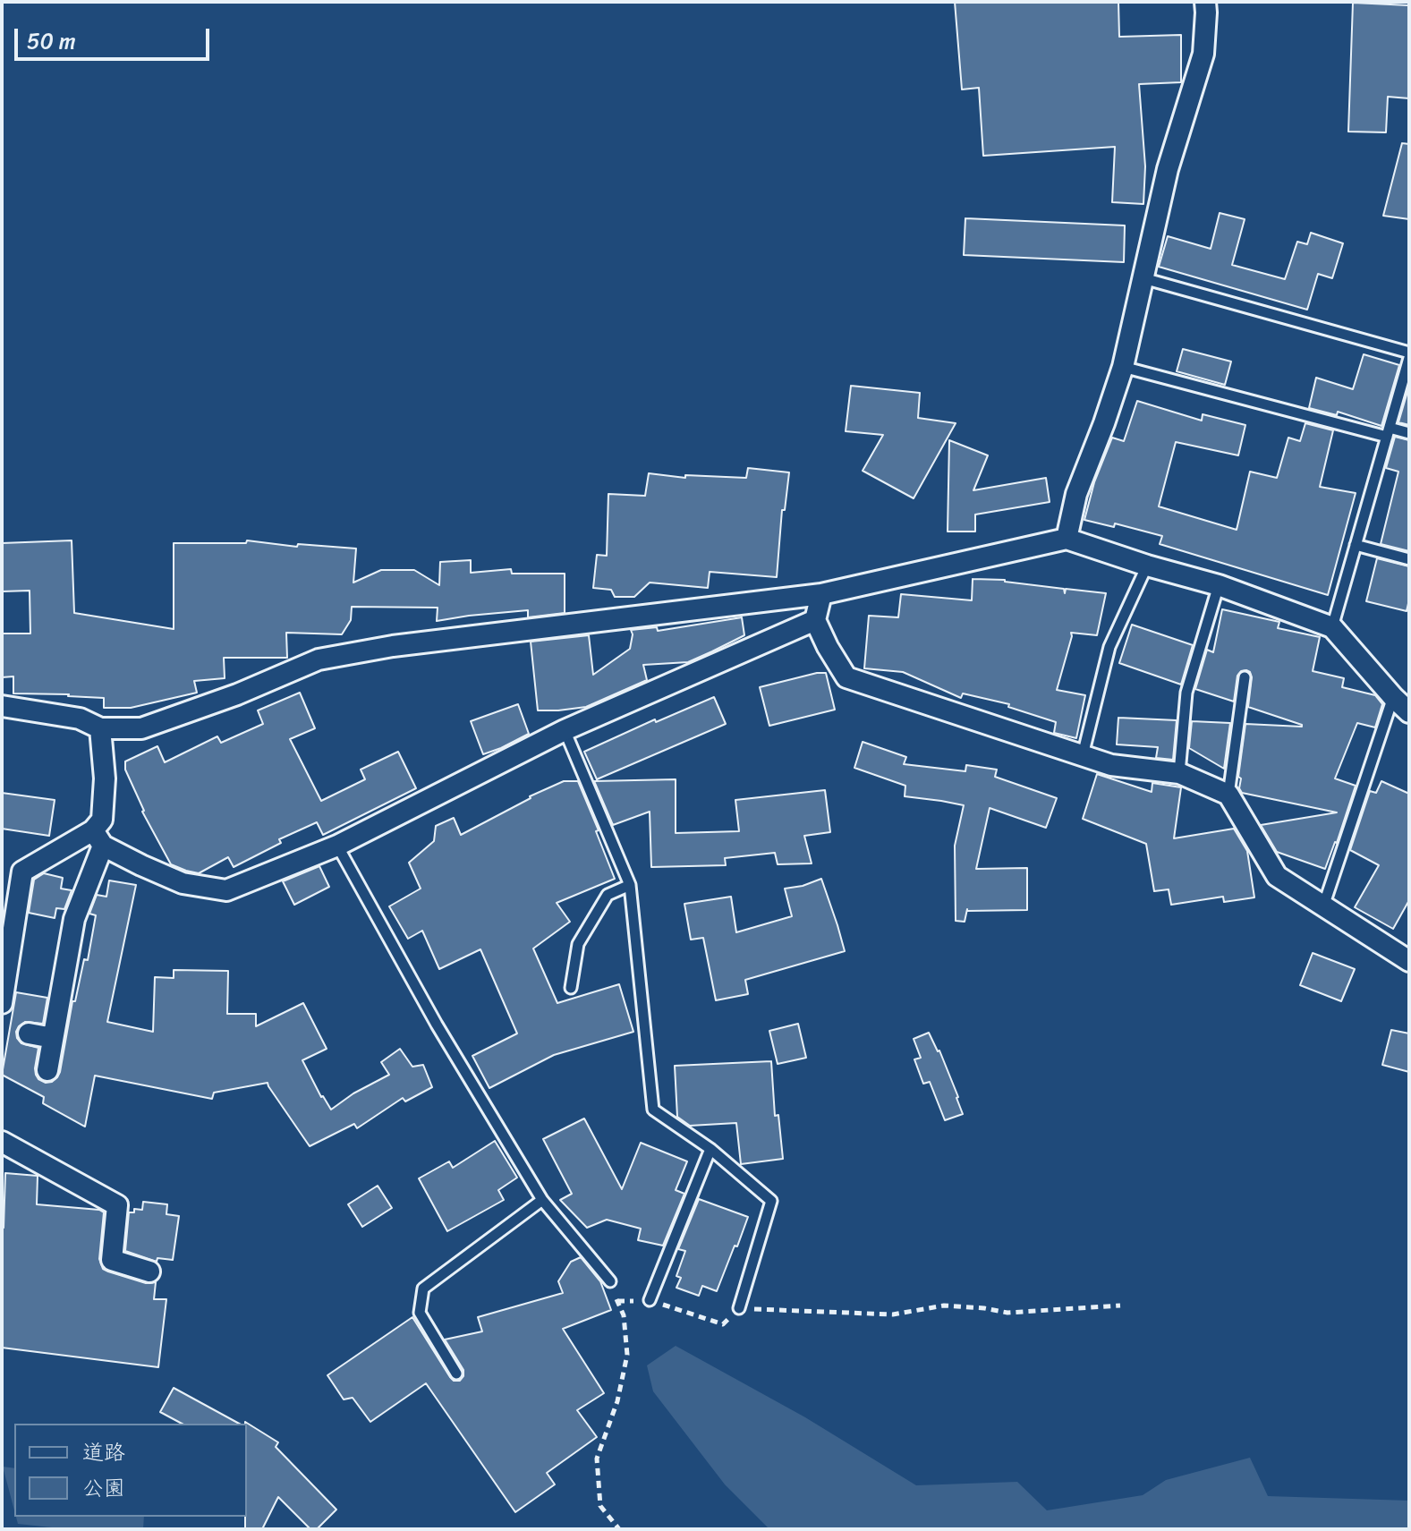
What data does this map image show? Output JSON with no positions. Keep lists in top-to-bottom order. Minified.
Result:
{"legend":["道路","公園"],"scale_bar":"50 m"}
